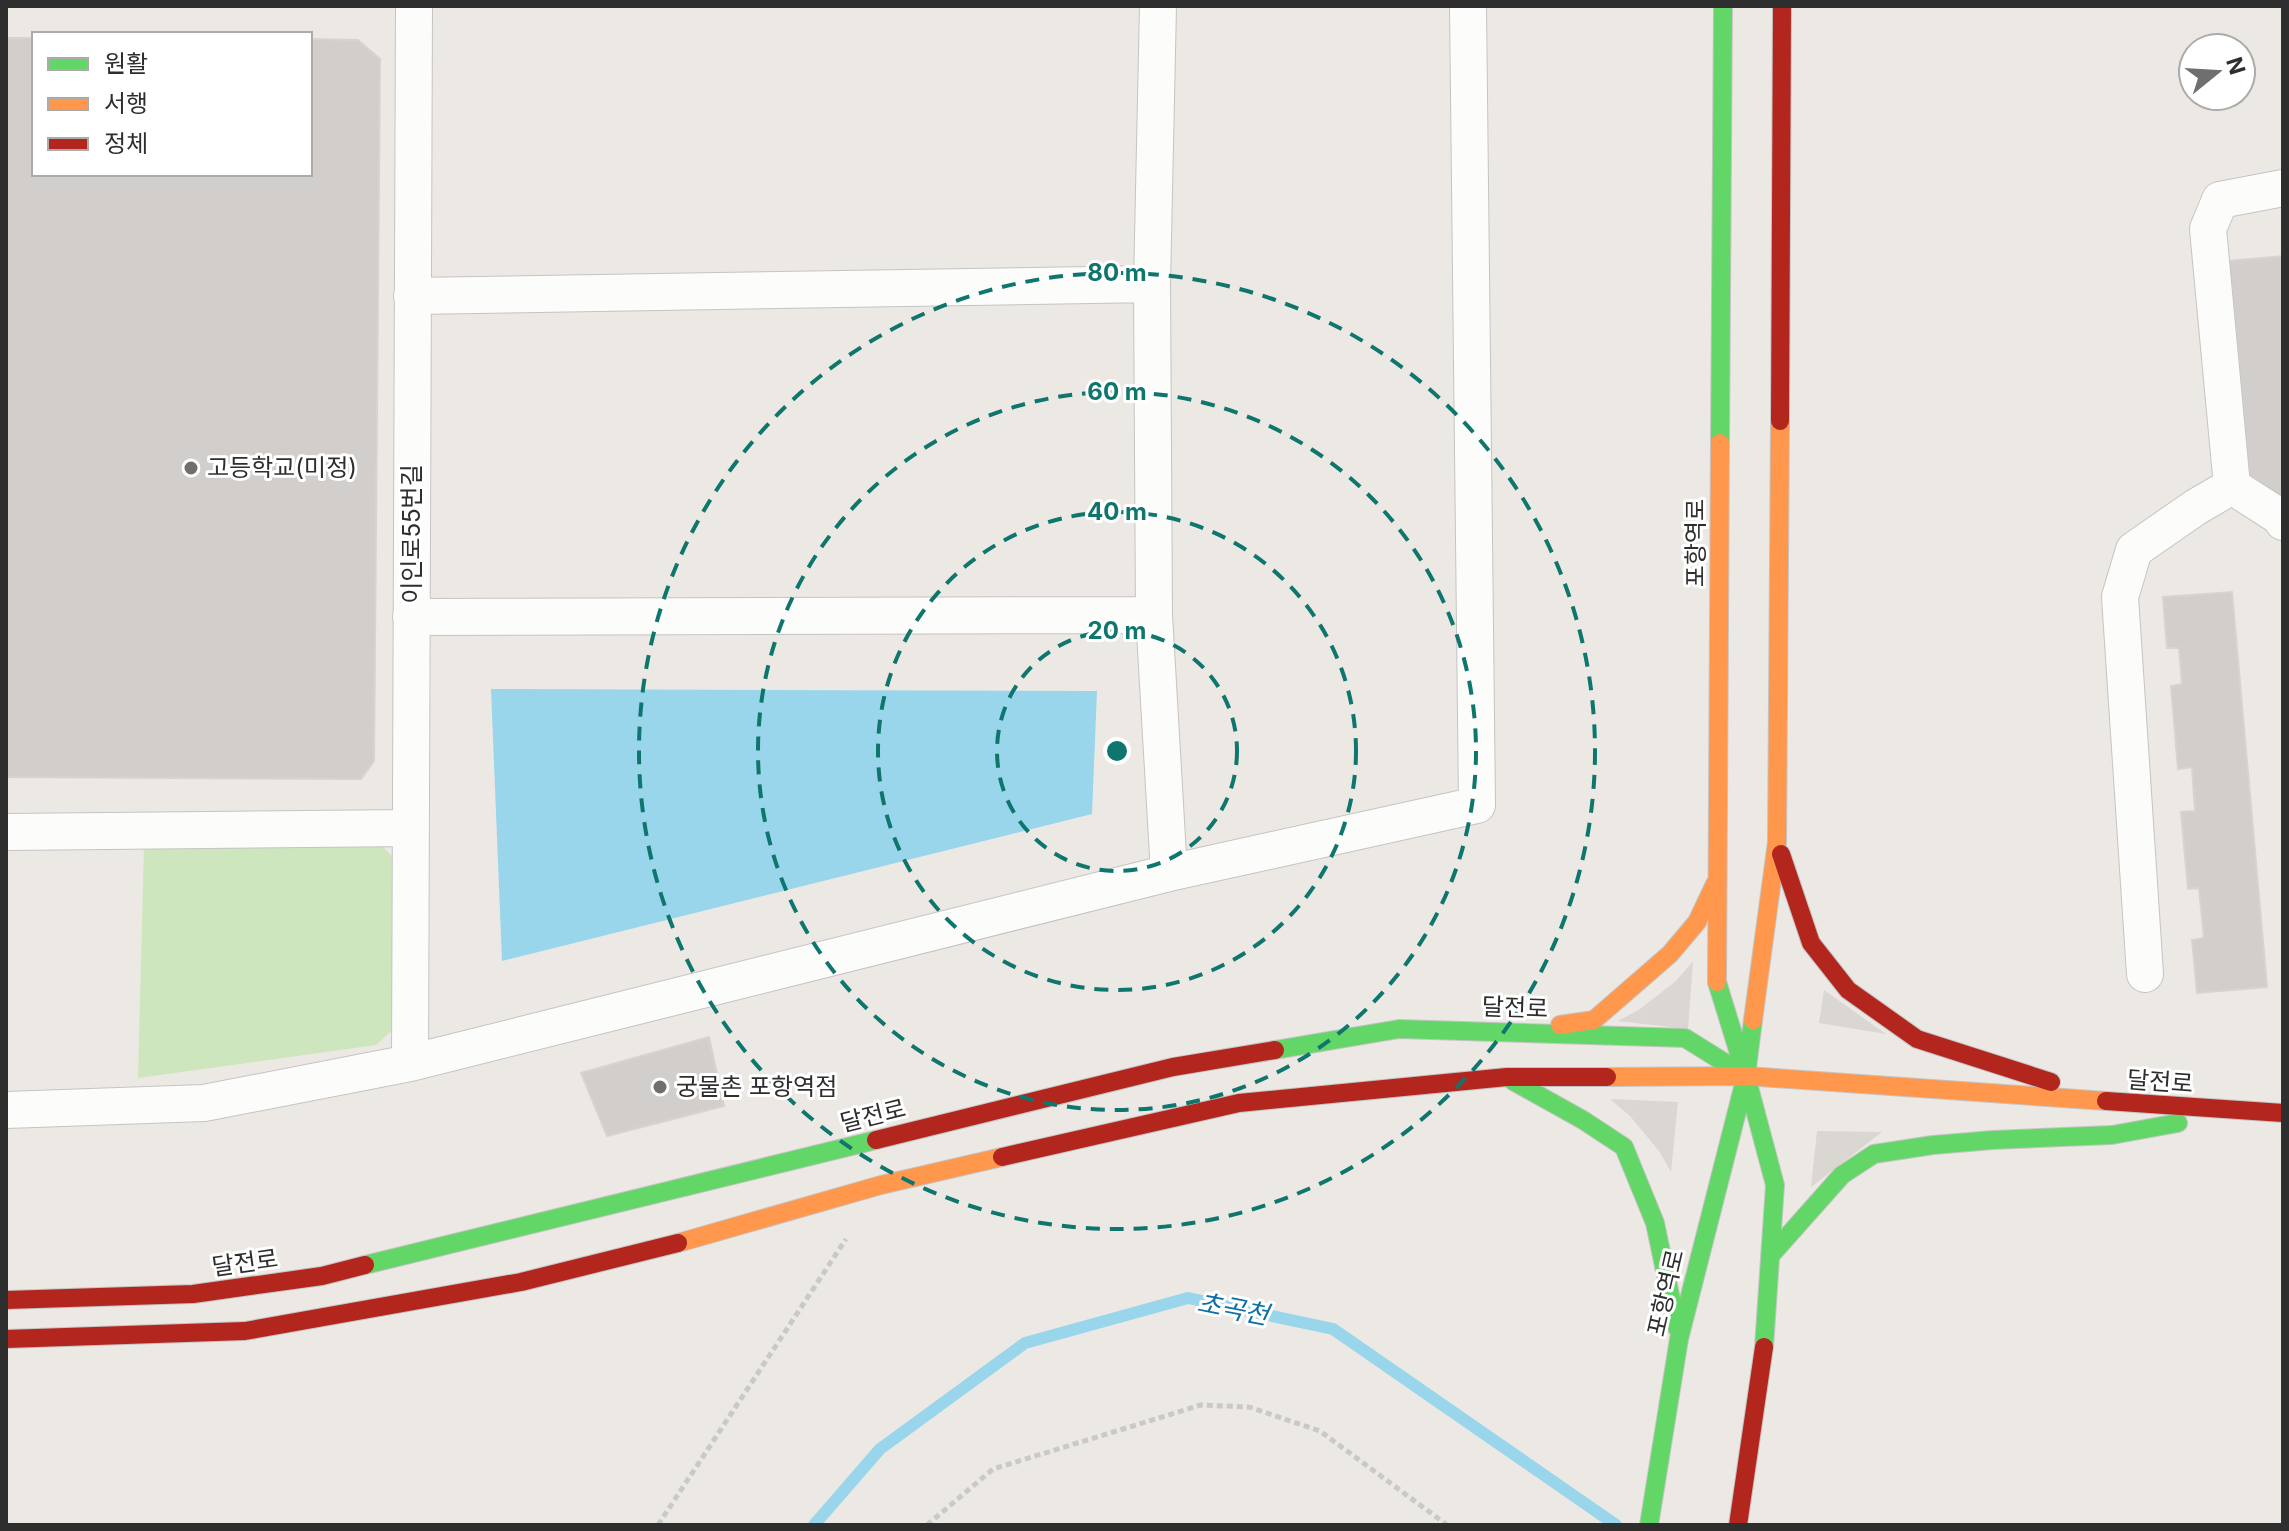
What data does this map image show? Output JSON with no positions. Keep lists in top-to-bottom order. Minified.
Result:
{"streets":{"street":["이인로55번길","포항역로","달전로"]},"crossings":[["포항역로","달전로"]],"water":["초곡천"],"places":["고등학교(미정)","궁물촌 포항역점"],"legend":["원활","서행","정체"],"north":"right","rings":["80 m","60 m","40 m","20 m"]}
